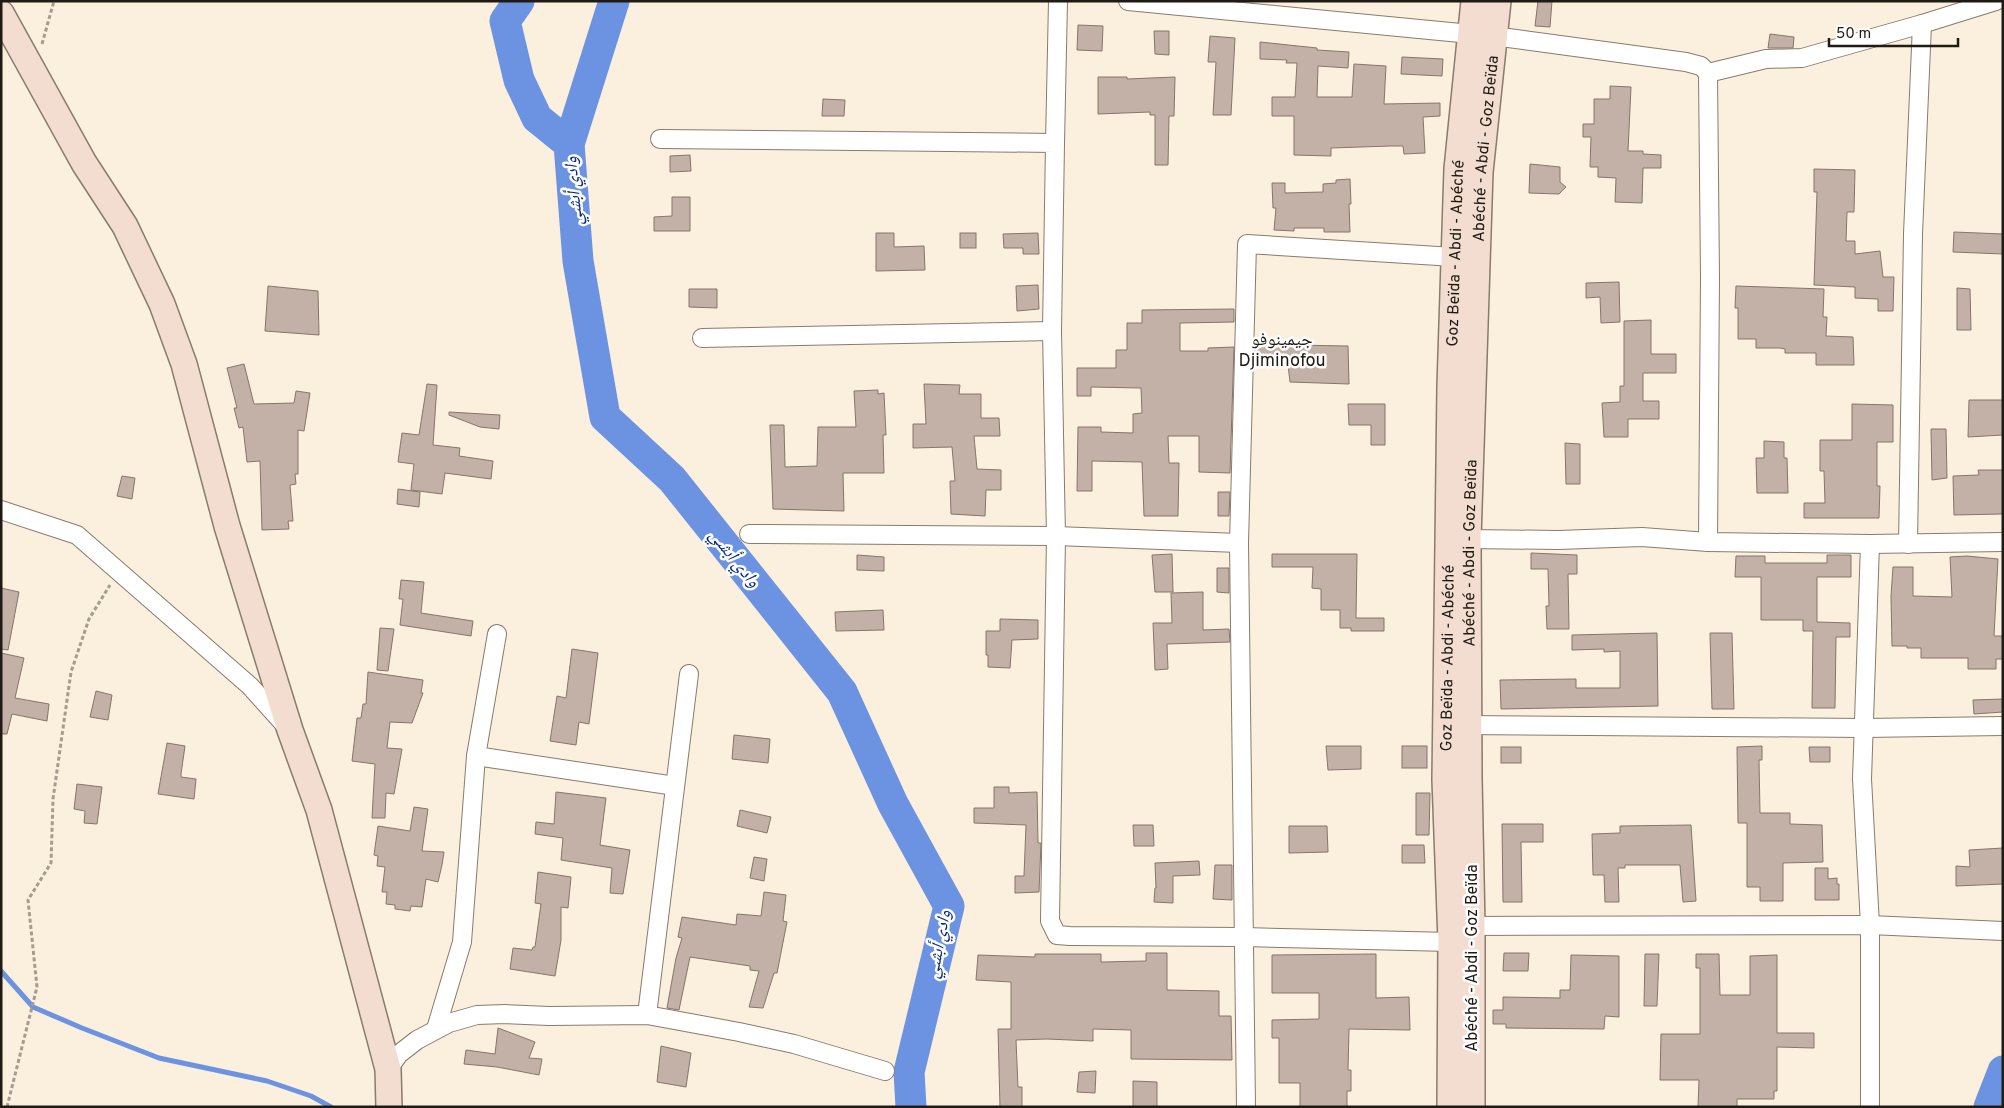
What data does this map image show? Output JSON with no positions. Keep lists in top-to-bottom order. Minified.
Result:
{"streets":{"main road":["Abéché - Abdi - Goz Beïda","Goz Beïda - Abdi - Abéché"]},"crossings":[["Abéché - Abdi - Goz Beïda","Goz Beïda - Abdi - Abéché"]],"districts":["جيمينوفو Djiminofou"],"water":["وادي أبشي"],"scale_bar":"50 m"}
